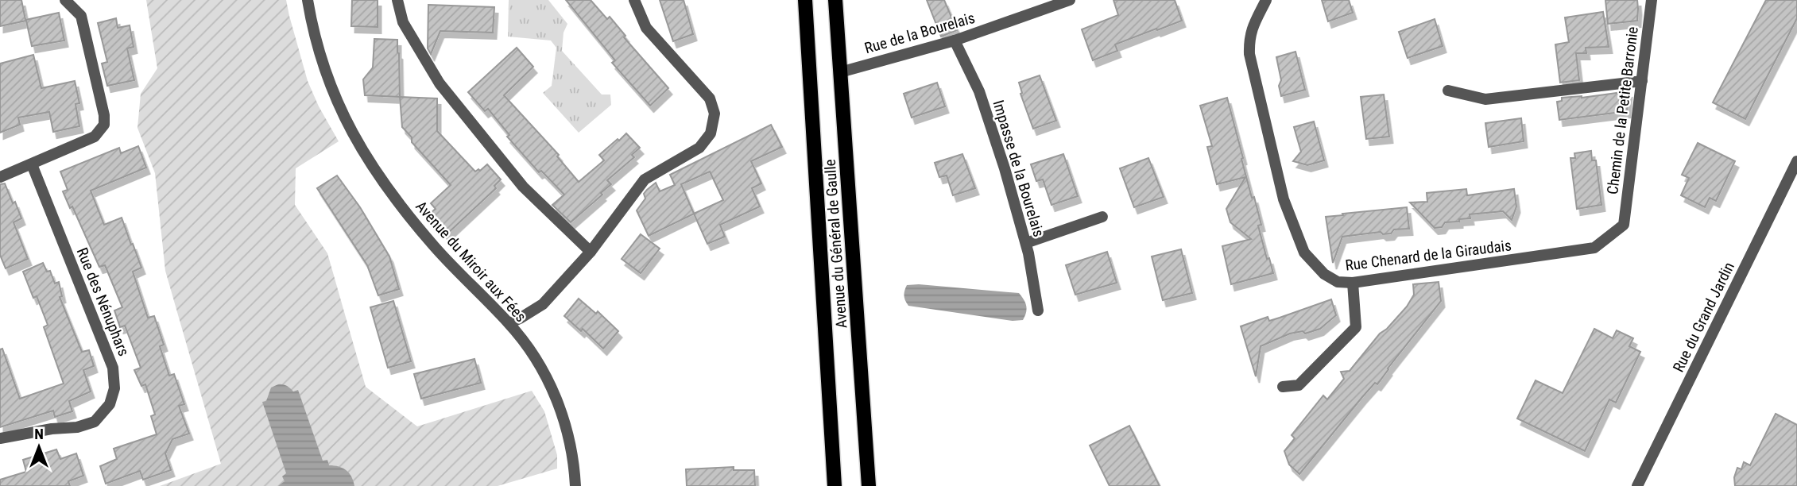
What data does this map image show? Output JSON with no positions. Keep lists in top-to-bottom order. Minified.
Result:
{"streets":{"main road":["Avenue du Général de Gaulle"],"street":["Rue de la Bourelais","Chemin de la Petite Barronie","Impasse de la Bourelais","Rue Chenard de la Giraudais","Avenue du Miroir aux Fées","Rue des Nénuphars","Rue du Grand Jardin"]},"crossings":[["Rue de la Bourelais","Impasse de la Bourelais"],["Rue de la Bourelais","Avenue du Général de Gaulle"],["Chemin de la Petite Barronie","Rue Chenard de la Giraudais"]],"north":"top"}
